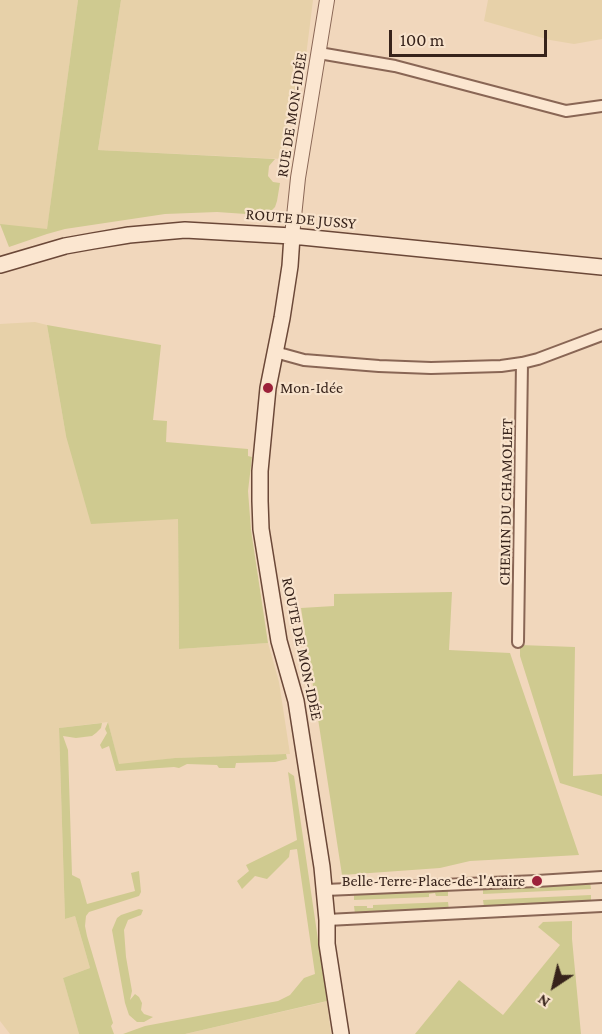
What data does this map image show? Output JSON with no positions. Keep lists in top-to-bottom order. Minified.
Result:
{"streets":{"main road":["ROUTE DE JUSSY","ROUTE DE MON-IDÉE"],"street":["RUE DE MON-IDÉE","CHEMIN DU CHAMOLIET"]},"crossings":[["RUE DE MON-IDÉE","ROUTE DE JUSSY"],["RUE DE MON-IDÉE","ROUTE DE MON-IDÉE"],["ROUTE DE JUSSY","ROUTE DE MON-IDÉE"]],"places":["Mon-Idée","Belle-Terre-Place-de-l'Araire"],"scale_bar":"100 m","north":"bottom left"}
